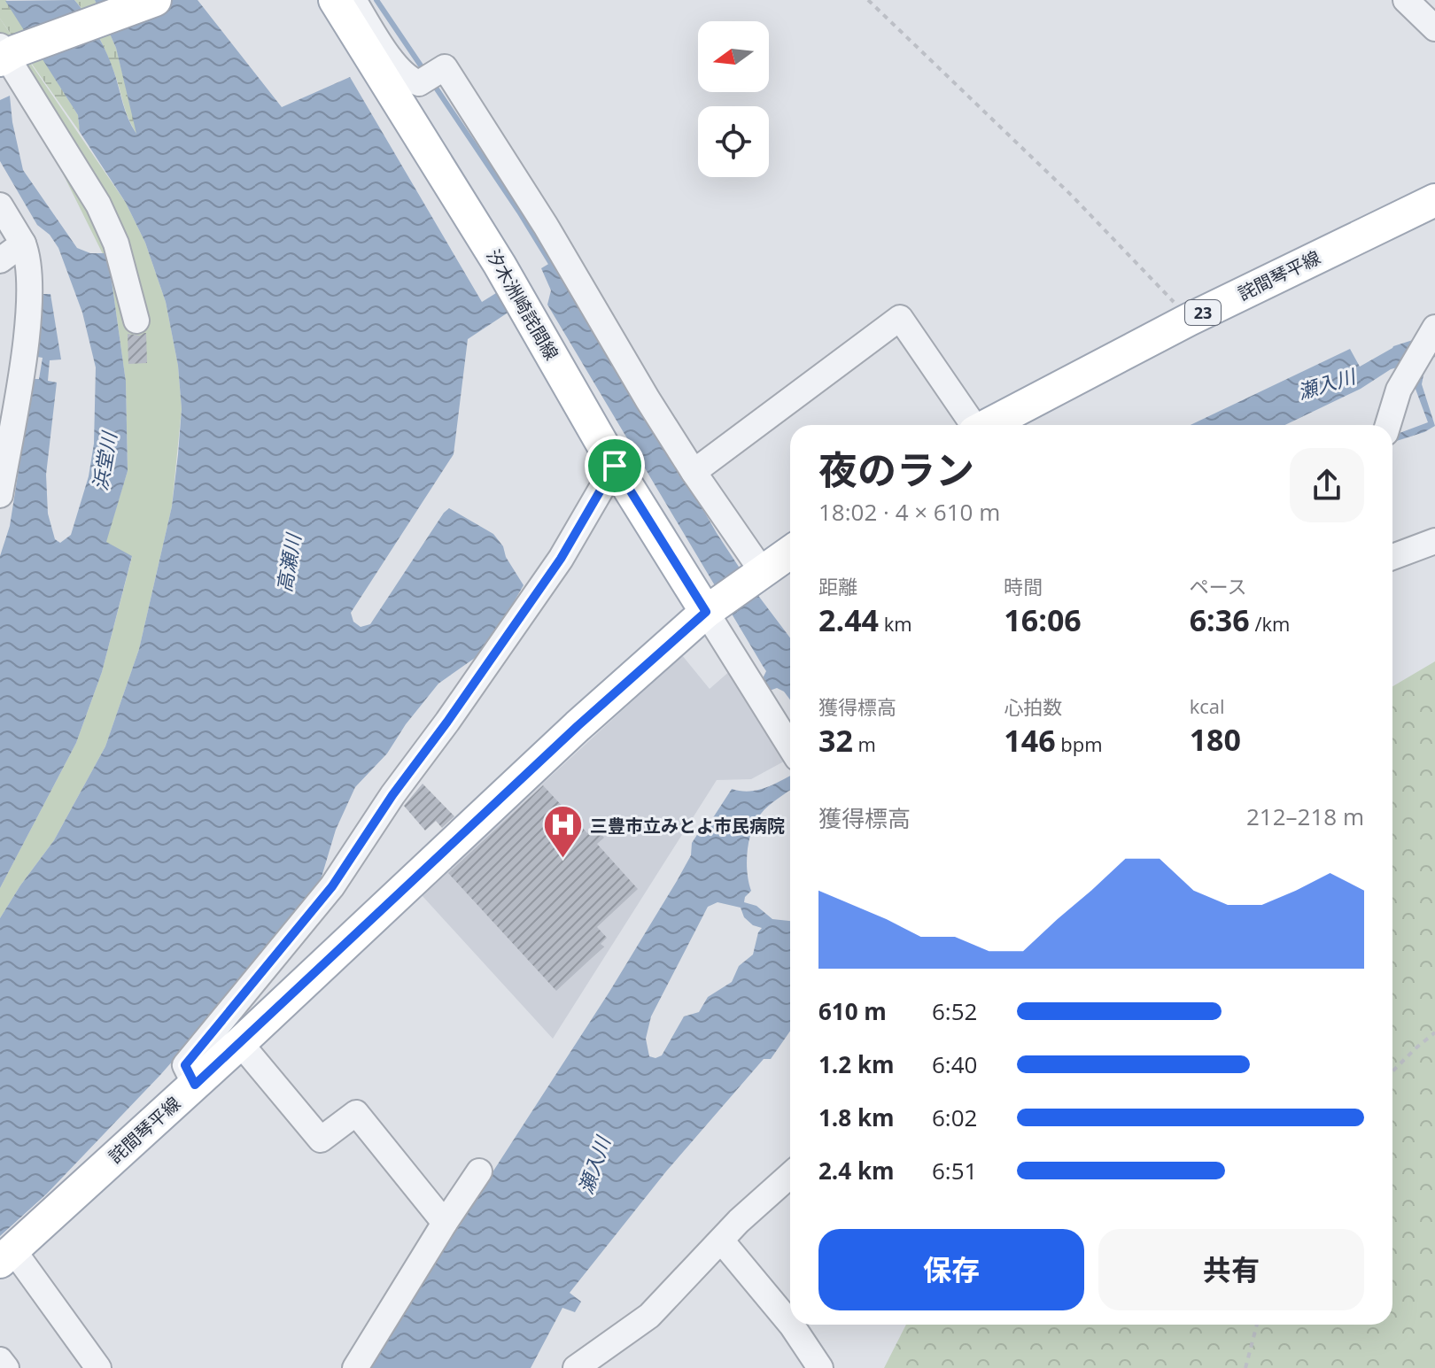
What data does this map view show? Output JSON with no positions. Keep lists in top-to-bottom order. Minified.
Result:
{"streets":{"main road":["詫間琴平線","汐木洲崎詫間線","23"]},"crossings":[["詫間琴平線","汐木洲崎詫間線"]],"water":["瀬入川","浜堂川","高瀬川"],"places":{"hospital":["三豊市立みとよ市民病院"]},"north":"left","page":{"heading":["夜のラン","18:02 · 4 × 610 m"],"stats":[["距離","2.44 km"],["時間","16:06"],["ペース","6:36 /km"],["獲得標高","32 m"],["心拍数","146 bpm"],["kcal","180"]],"chart":["獲得標高","212–218 m"],"list":[{"name":"610 m","note":"6:52"},{"name":"1.2 km","note":"6:40"},{"name":"1.8 km","note":"6:02"},{"name":"2.4 km","note":"6:51"}],"buttons":["保存","共有"]}}
